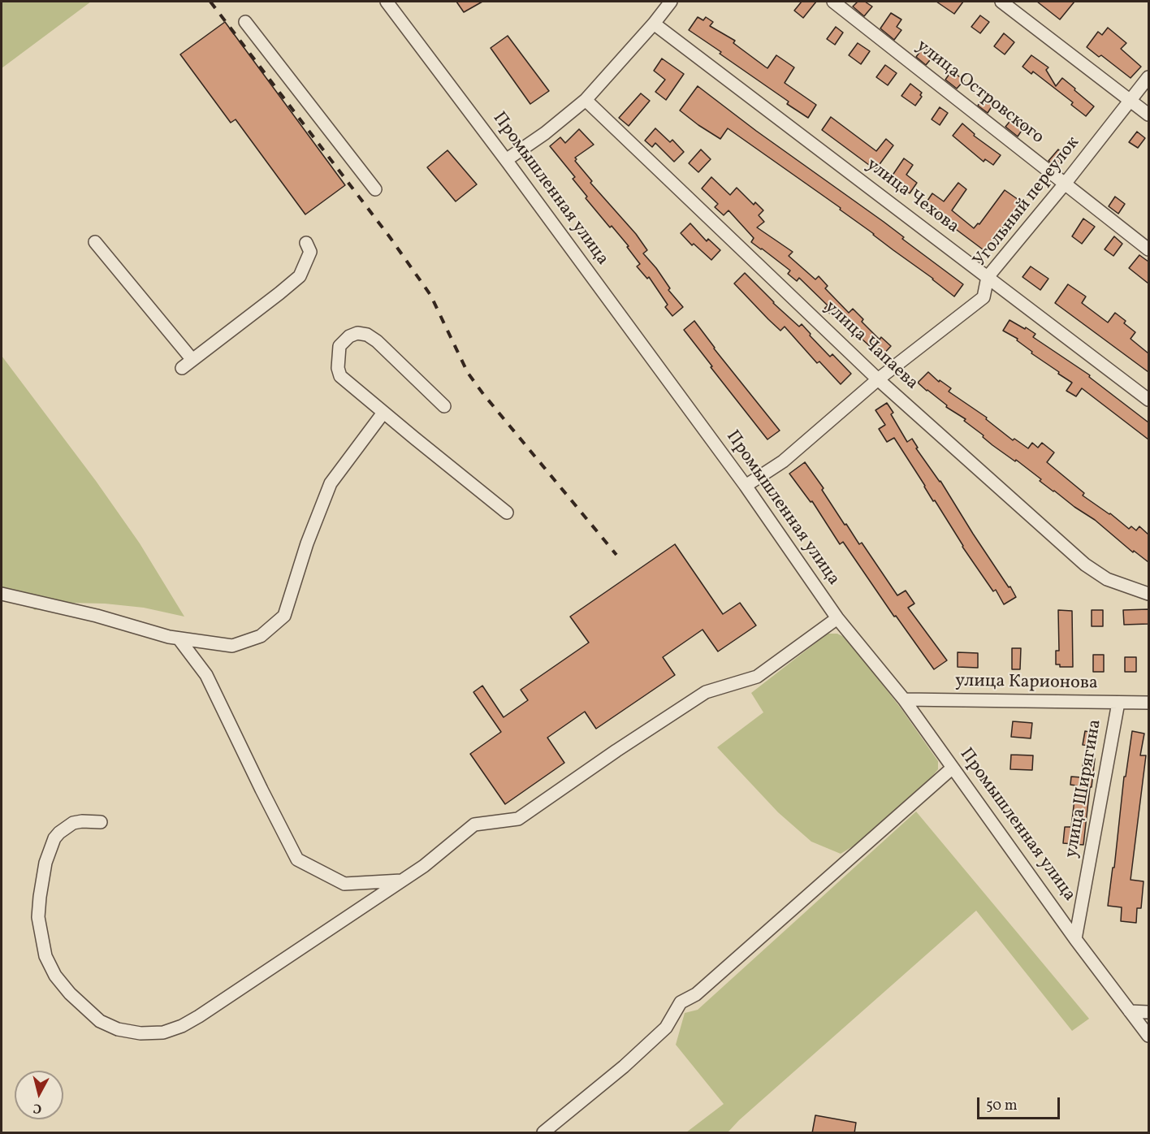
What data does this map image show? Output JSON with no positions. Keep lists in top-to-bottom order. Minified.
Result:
{"streets":{"street":["улица Островского","Промышленная улица","улица Чехова","Угольный переулок","улица Чапаева","улица Карионова","улица Ширягина"]},"crossings":[["улица Островского","Угольный переулок"],["Промышленная улица","Угольный переулок"],["Промышленная улица","улица Карионова"],["Промышленная улица","улица Ширягина"],["улица Чехова","Угольный переулок"],["Угольный переулок","улица Чапаева"],["улица Карионова","улица Ширягина"]],"scale_bar":"50 m","north":"bottom"}
